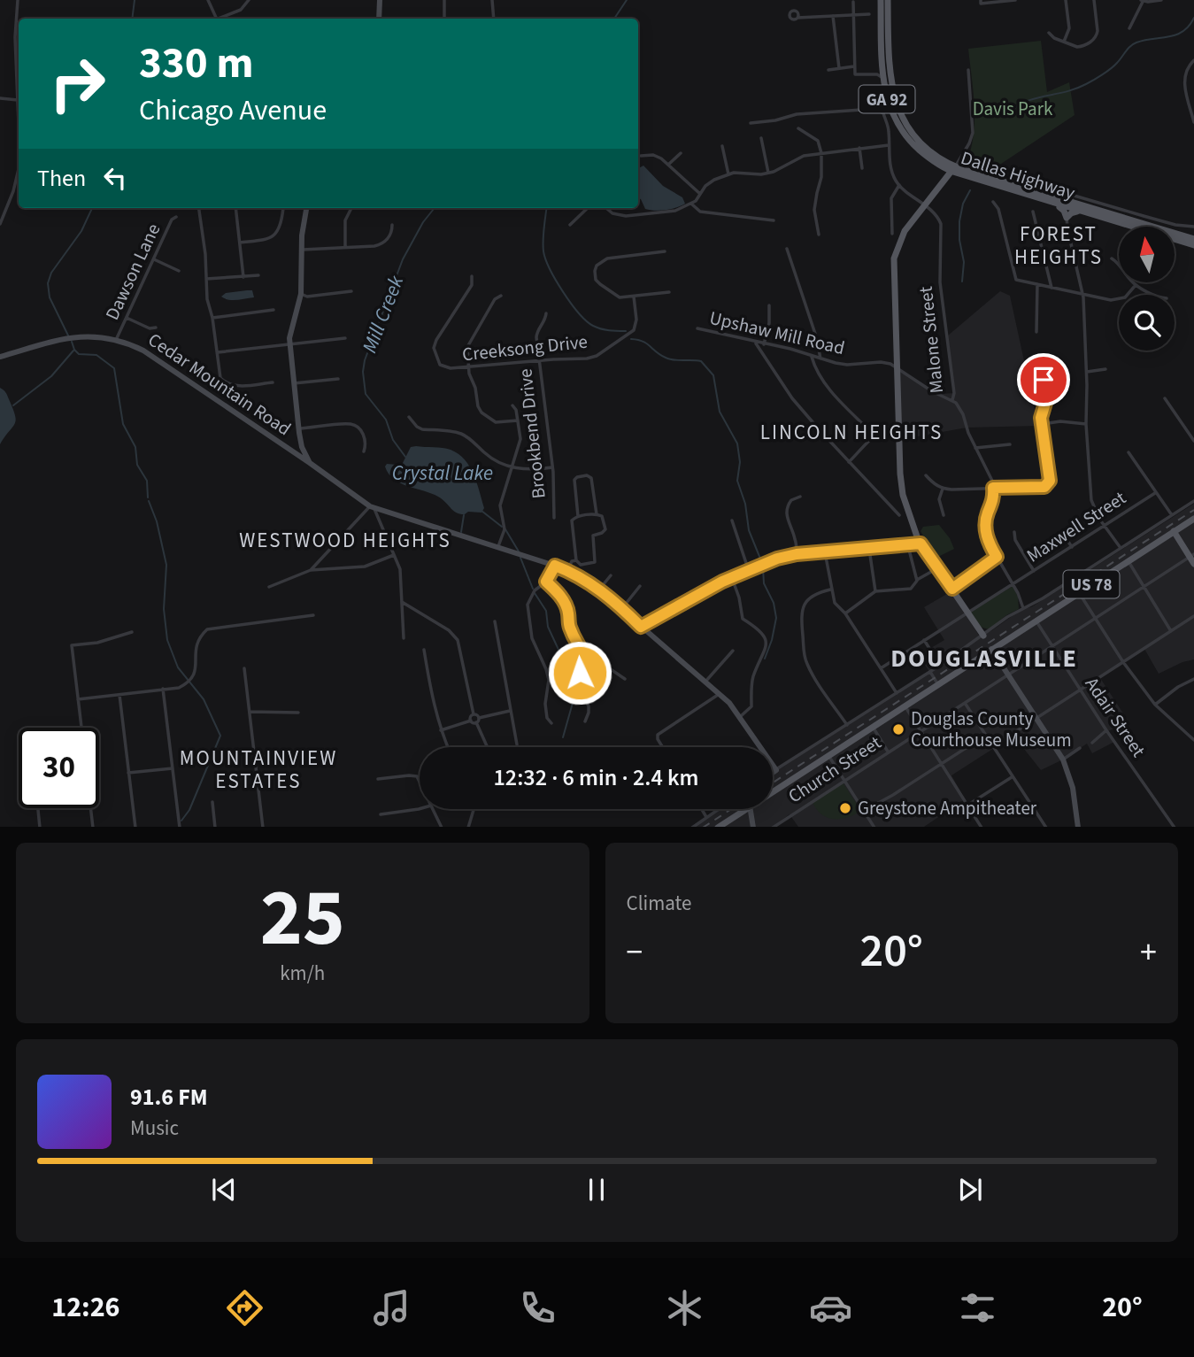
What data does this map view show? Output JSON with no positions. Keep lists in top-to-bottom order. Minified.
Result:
{"streets":{"main road":["GA 92","Dallas Highway","US 78"],"street":["Dawson Lane","Upshaw Mill Road","Malone Street","Creeksong Drive","Cedar Mountain Road","Brookbend Drive","Maxwell Street","Adair Street","Church Street"]},"crossings":[["Dawson Lane","Cedar Mountain Road"],["Upshaw Mill Road","Malone Street"],["Creeksong Drive","Brookbend Drive"],["US 78","Adair Street"],["Adair Street","Church Street"]],"districts":["FOREST HEIGHTS","LINCOLN HEIGHTS","WESTWOOD HEIGHTS","DOUGLASVILLE","MOUNTAINVIEW ESTATES"],"water":["Mill Creek","Crystal Lake"],"parks":["Davis Park"],"places":["Douglas County Courthouse Museum","Greystone Ampitheater"],"north":"top","page":{"turn":["330 m","Chicago Avenue"],"then":"Then","limit":"30","trip":"12:32 · 6 min · 2.4 km","tile":[["25","km/h"],"Climate"],"heat":["−","20°","+"],"song":["91.6 FM","Music"],"tabs":["12:26","20°"]}}
